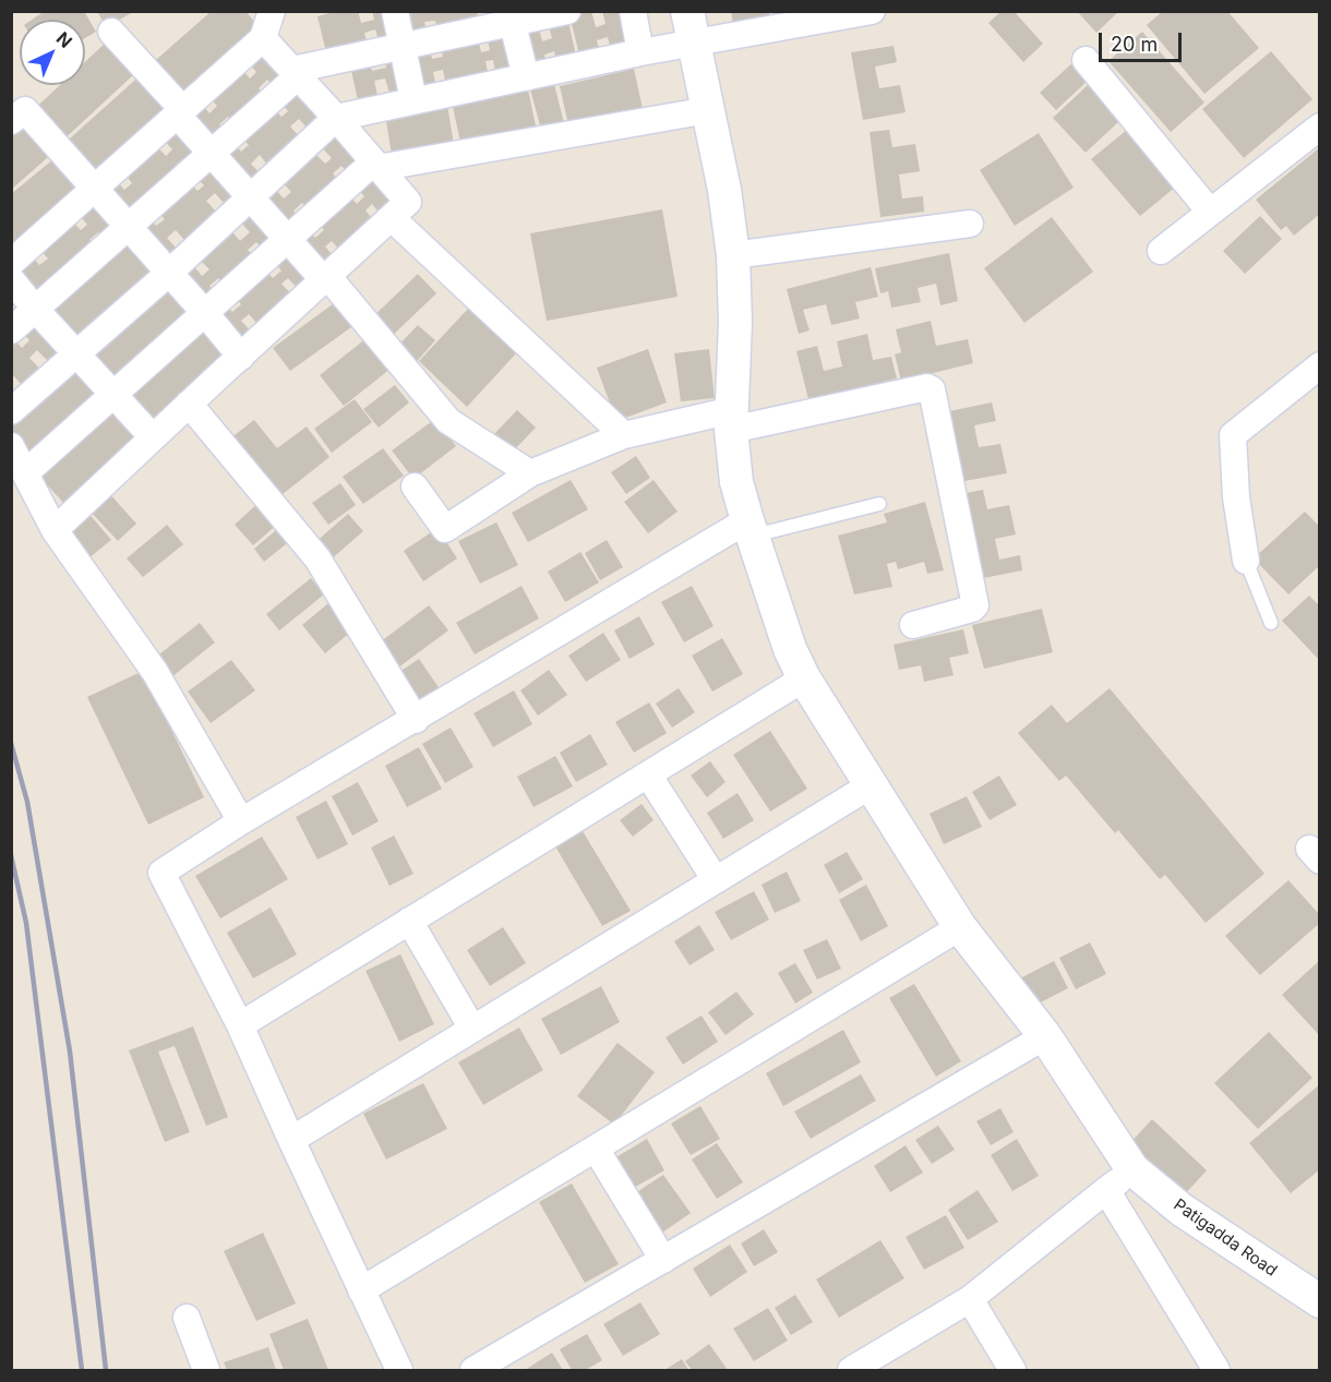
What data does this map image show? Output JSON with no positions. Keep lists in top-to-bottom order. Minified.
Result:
{"streets":{"street":["Patigadda Road"]},"scale_bar":"20 m","north":"top right"}
